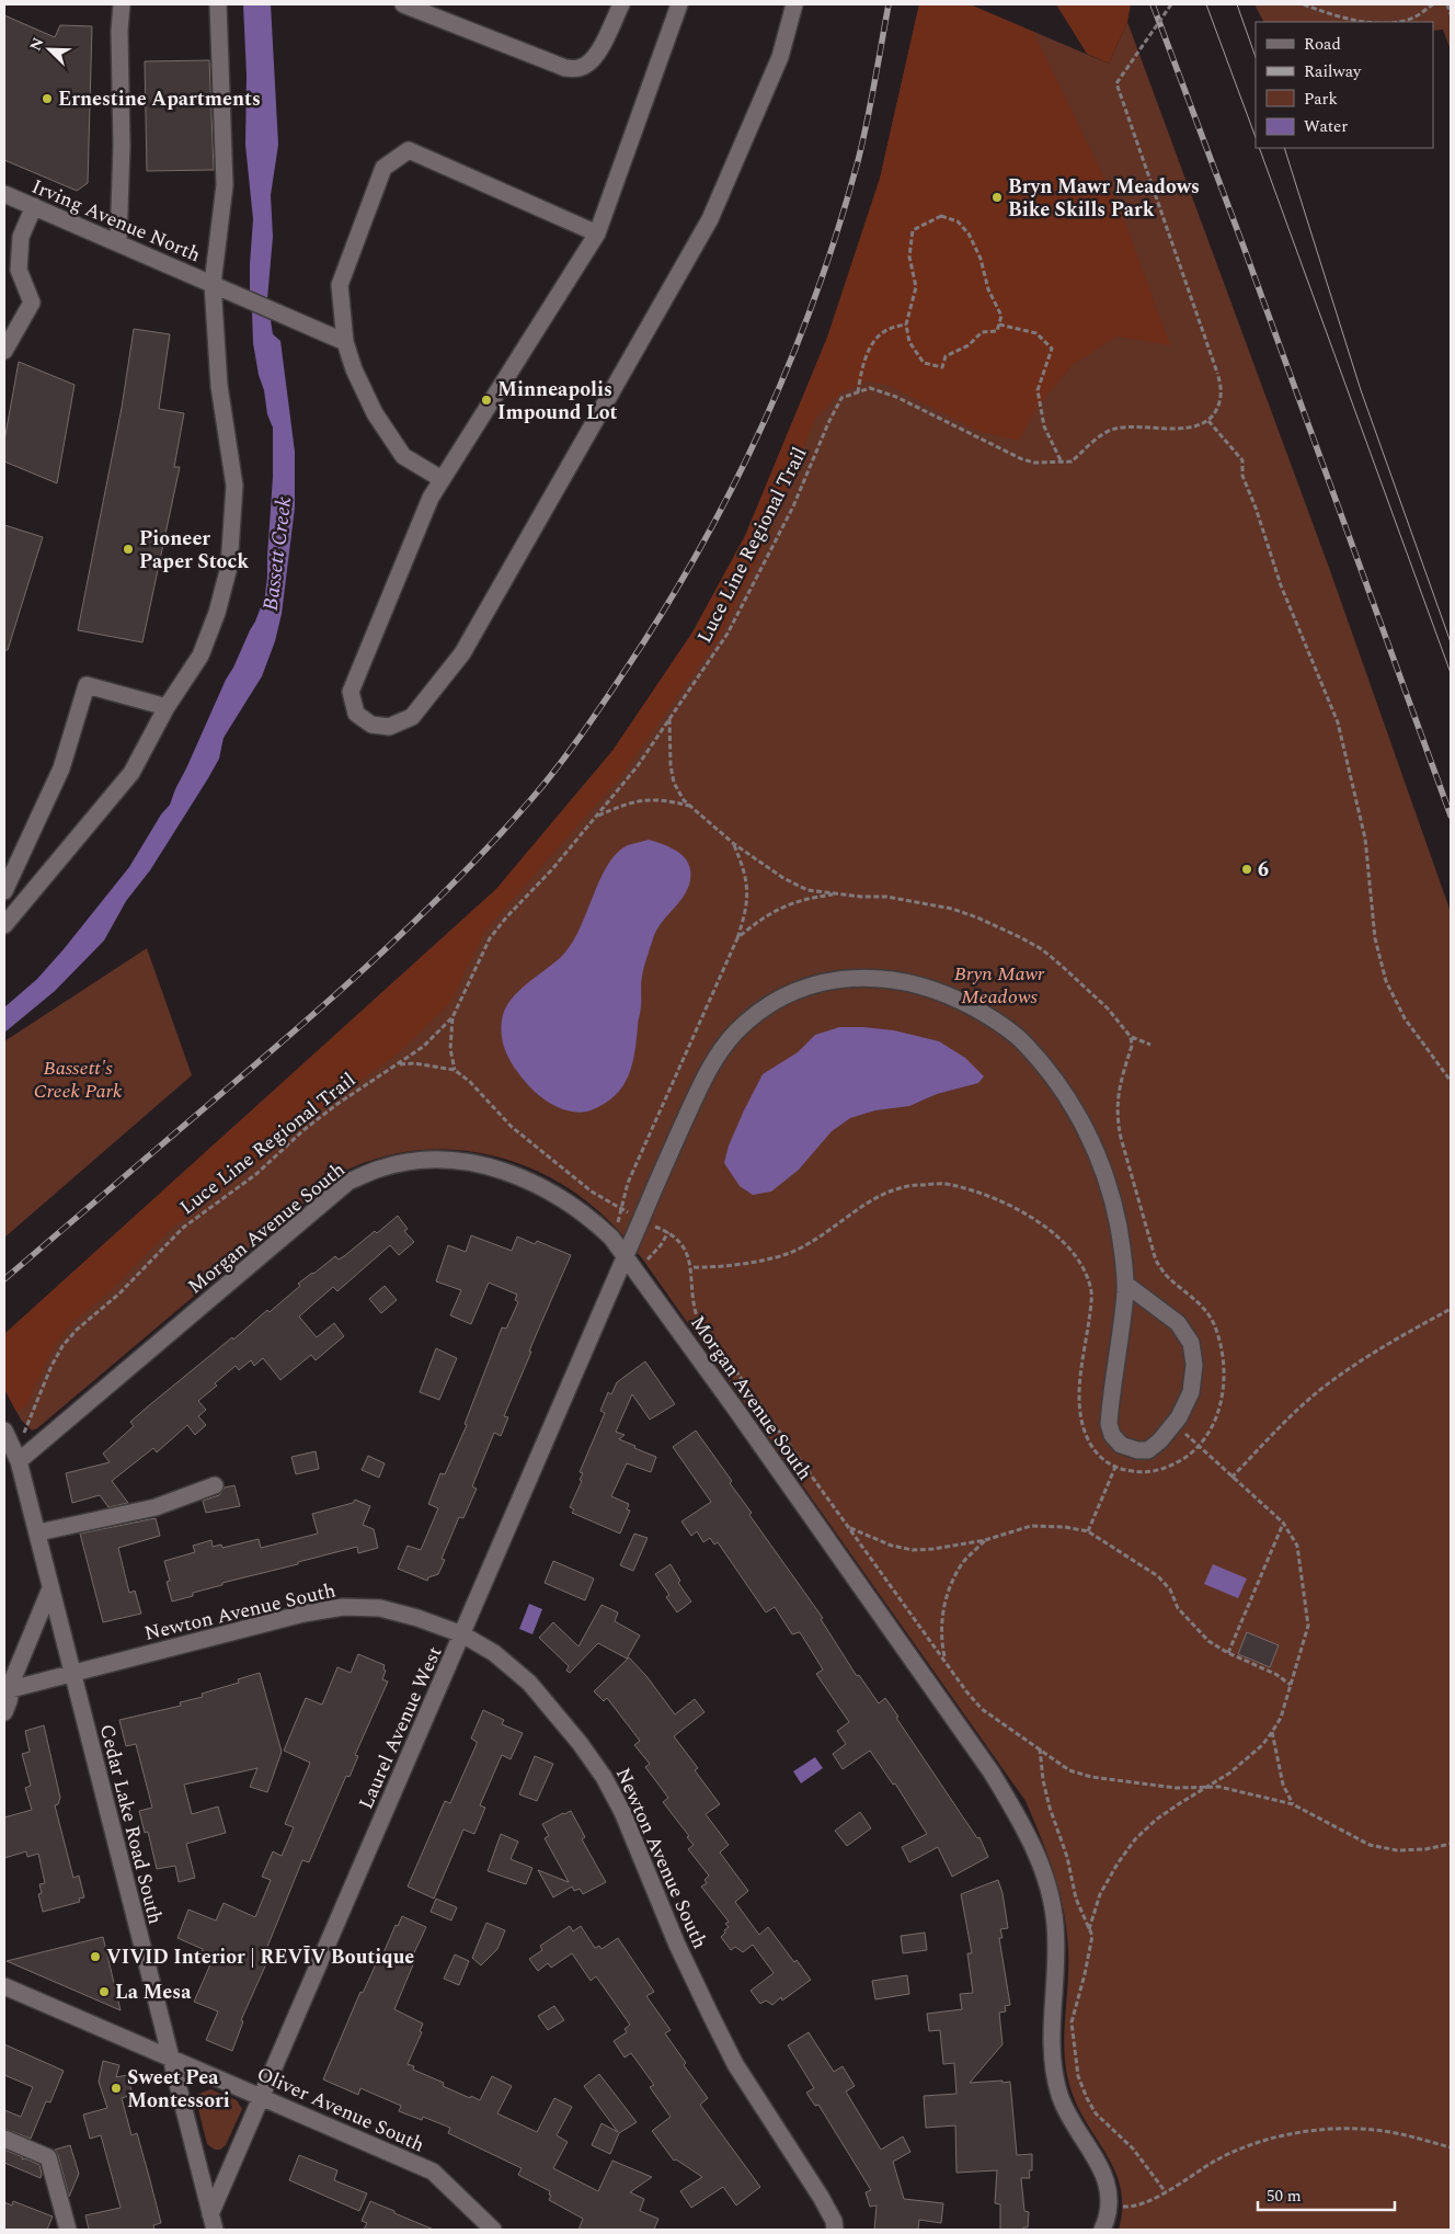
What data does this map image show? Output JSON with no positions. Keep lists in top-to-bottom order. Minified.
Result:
{"streets":{"street":["Irving Avenue North","Morgan Avenue South","Newton Avenue South","Laurel Avenue West","Cedar Lake Road South","Oliver Avenue South"],"path":["Luce Line Regional Trail"]},"crossings":[["Luce Line Regional Trail","Morgan Avenue South"],["Luce Line Regional Trail","Cedar Lake Road South"],["Morgan Avenue South","Laurel Avenue West"],["Morgan Avenue South","Cedar Lake Road South"],["Newton Avenue South","Laurel Avenue West"],["Newton Avenue South","Cedar Lake Road South"],["Laurel Avenue West","Cedar Lake Road South"],["Laurel Avenue West","Oliver Avenue South"],["Cedar Lake Road South","Oliver Avenue South"]],"water":["Bassett Creek"],"parks":["Bryn Mawr Meadows","Bassett's Creek Park"],"places":["Ernestine Apartments","Bryn Mawr Meadows Bike Skills Park","Minneapolis Impound Lot","Pioneer Paper Stock","6","VIVID Interior | REVĪV Boutique","La Mesa","Sweet Pea Montessori"],"legend":["Road","Railway","Park","Water"],"scale_bar":"50 m","north":"top left"}
